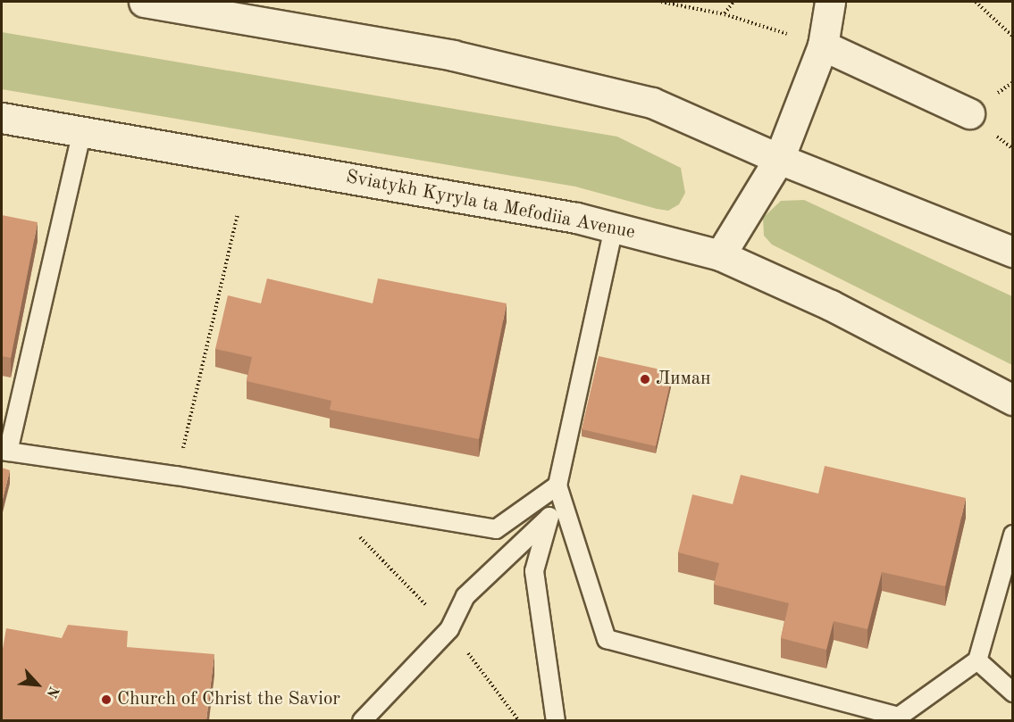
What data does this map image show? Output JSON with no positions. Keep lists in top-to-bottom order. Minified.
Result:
{"streets":{"street":["Sviatykh Kyryla ta Mefodiia Avenue"]},"places":["Лиман","Church of Christ the Savior"],"north":"bottom right"}
